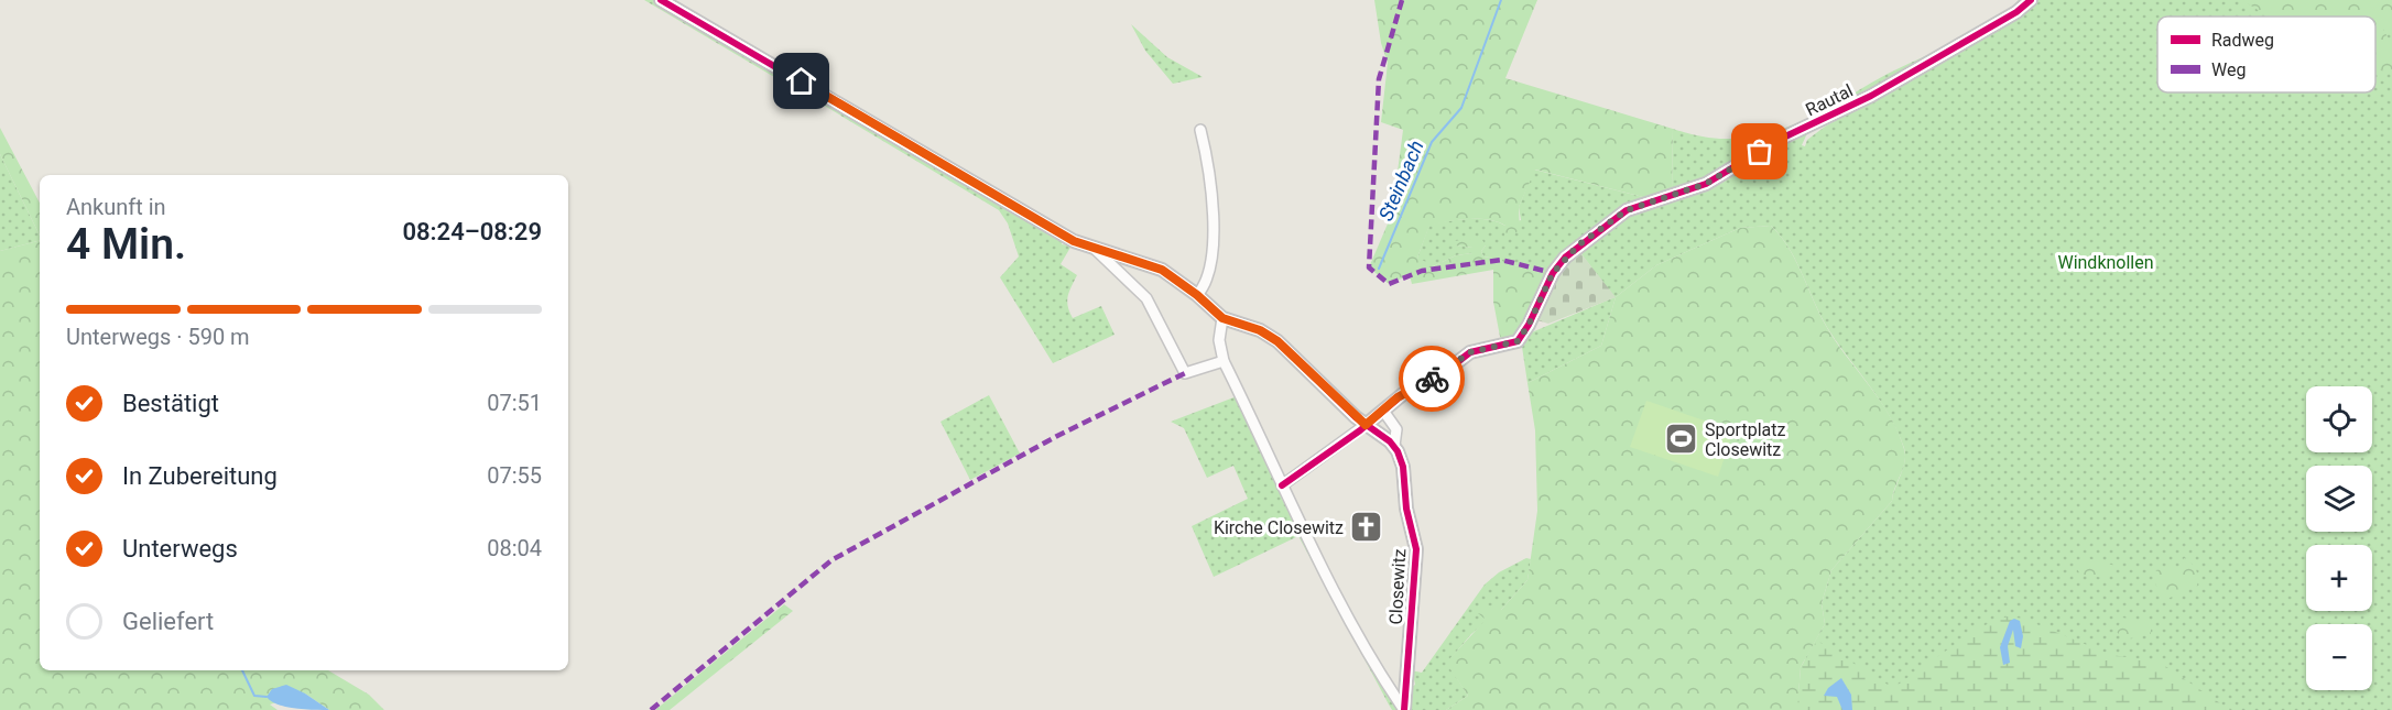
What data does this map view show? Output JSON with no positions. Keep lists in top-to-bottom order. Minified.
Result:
{"streets":{"street":["Rautal","Closewitz"]},"crossings":[["Rautal","Closewitz"]],"water":["Steinbach"],"parks":["Windknollen"],"places":{"sports":["Sportplatz Closewitz"],"church":["Kirche Closewitz"]},"legend":["Radweg","Weg"],"page":{"heading":["4 Min.","Ankunft in","08:24–08:29"],"bar":"Unterwegs · 590 m","list":[["Bestätigt","07:51"],["In Zubereitung","07:55"],["Unterwegs","08:04"],"Geliefert"],"map_buttons":["+","−"]}}
